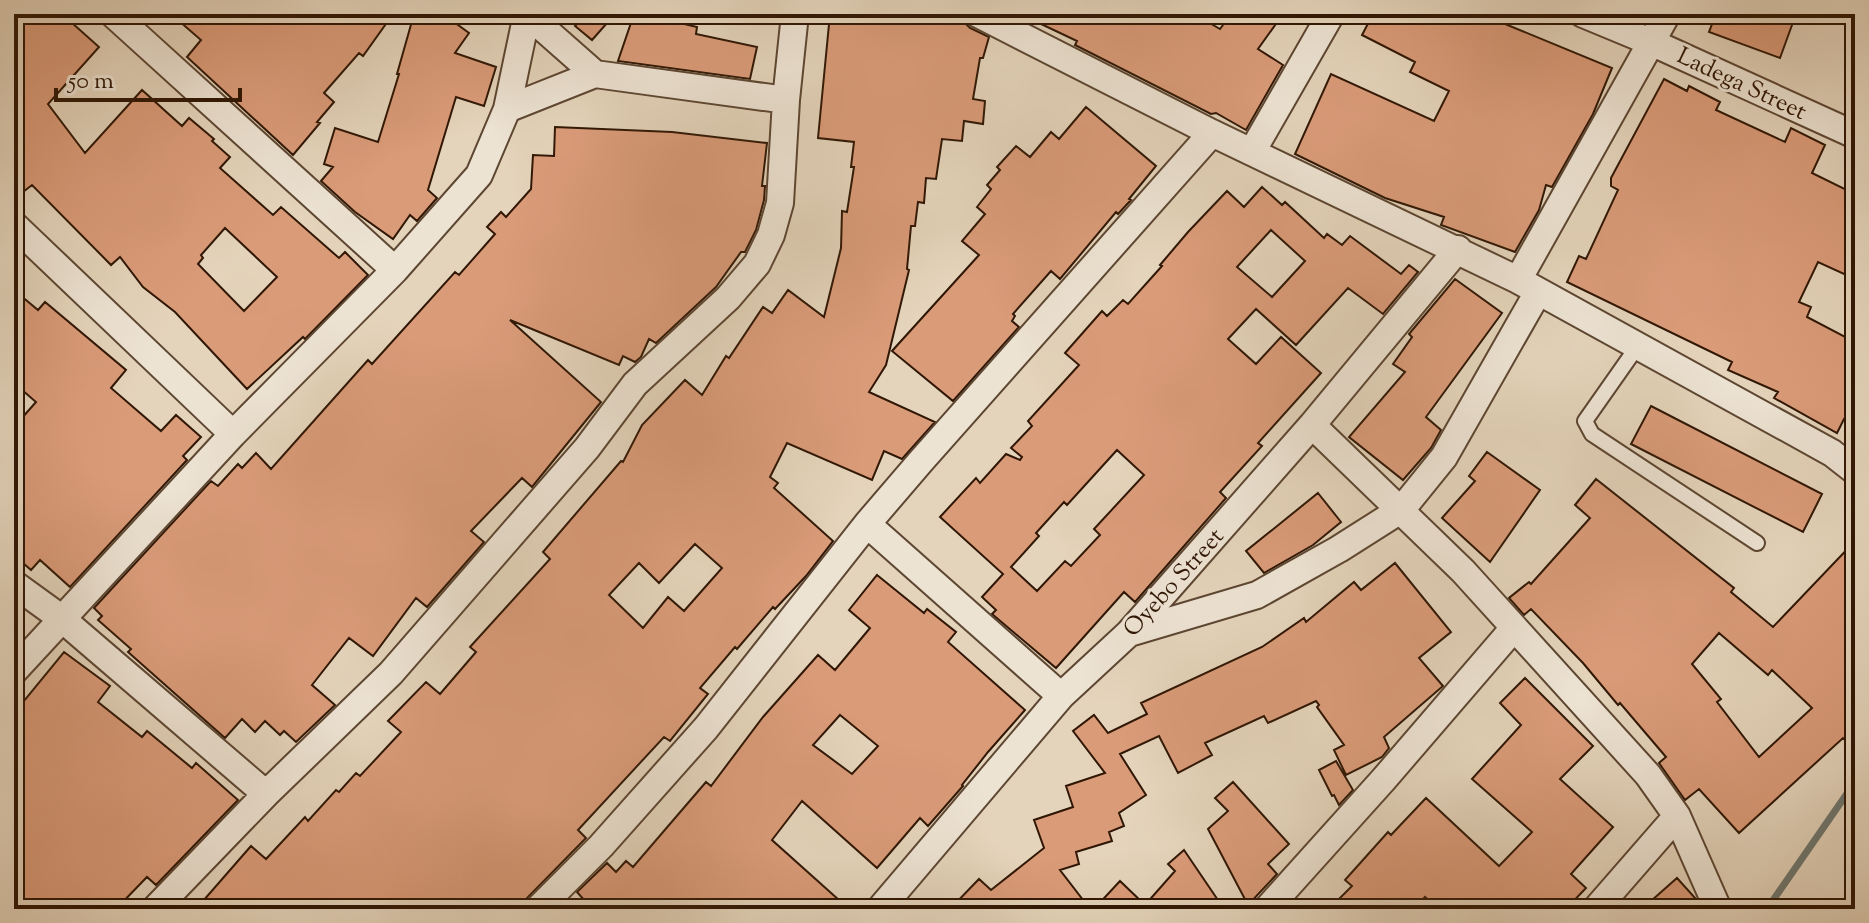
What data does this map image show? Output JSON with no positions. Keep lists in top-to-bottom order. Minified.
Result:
{"streets":{"street":["Ladega Street","Oyebo Street"]},"scale_bar":"50 m"}
